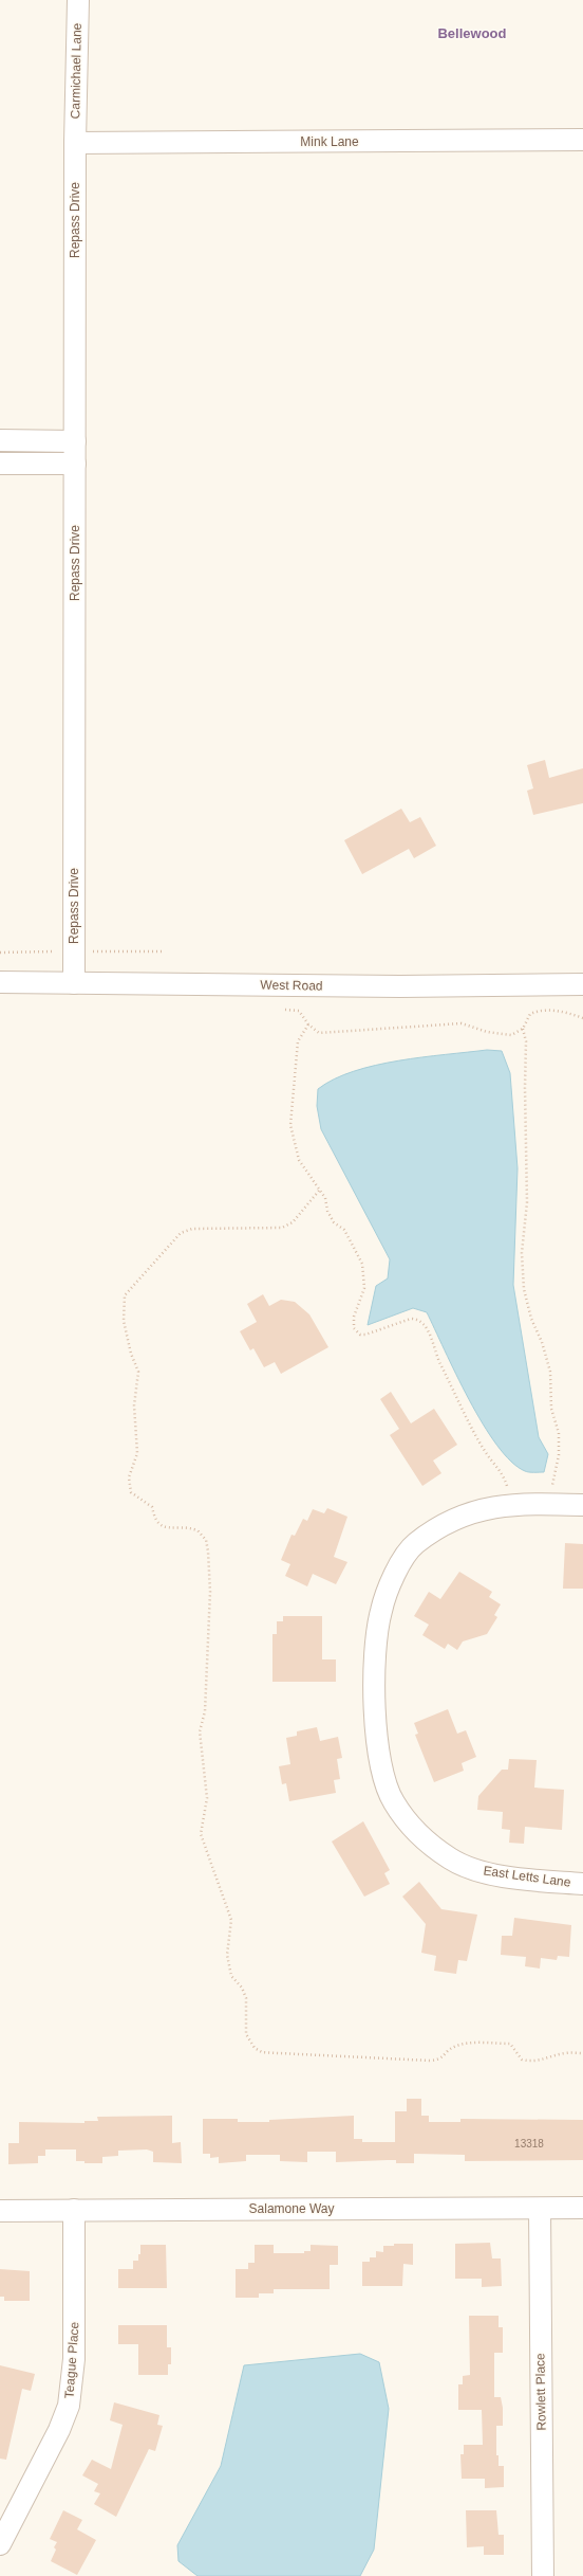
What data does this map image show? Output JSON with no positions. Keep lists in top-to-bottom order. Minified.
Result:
{"streets":{"street":["Carmichael Lane","Mink Lane","Repass Drive","West Road","East Letts Lane","Salamone Way","Teague Place","Rowlett Place"]},"crossings":[["Carmichael Lane","Mink Lane"],["Carmichael Lane","Repass Drive"],["Mink Lane","Repass Drive"],["Repass Drive","West Road"],["Salamone Way","Teague Place"],["Salamone Way","Rowlett Place"]],"districts":["Bellewood"],"house_numbers":["13318"]}
